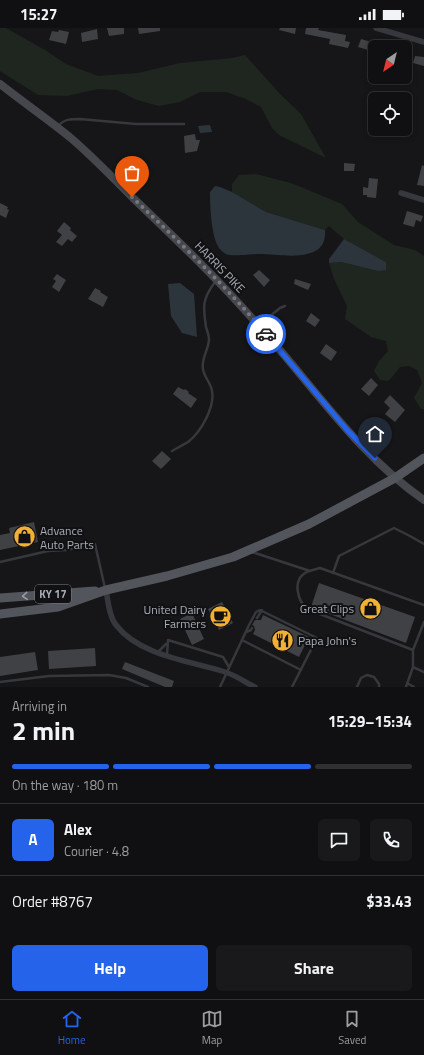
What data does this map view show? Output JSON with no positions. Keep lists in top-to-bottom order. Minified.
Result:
{"streets":{"main road":["HARRIS PIKE","KY 17"]},"crossings":[["HARRIS PIKE","KY 17"]],"places":{"shop":["Advance Auto Parts","Great Clips"],"cafe":["United Dairy Farmers"],"restaurant":["Papa John's"]},"north":"bottom left","page":{"status":"15:27","heading":["2 min","Arriving in","15:29–15:34"],"panel":["Alex","Courier · 4.8","Order #8767","$33.43"],"bar":"On the way · 180 m","round":"A","buttons":["Help","Share"],"tabs":["Home","Map","Saved"]}}
